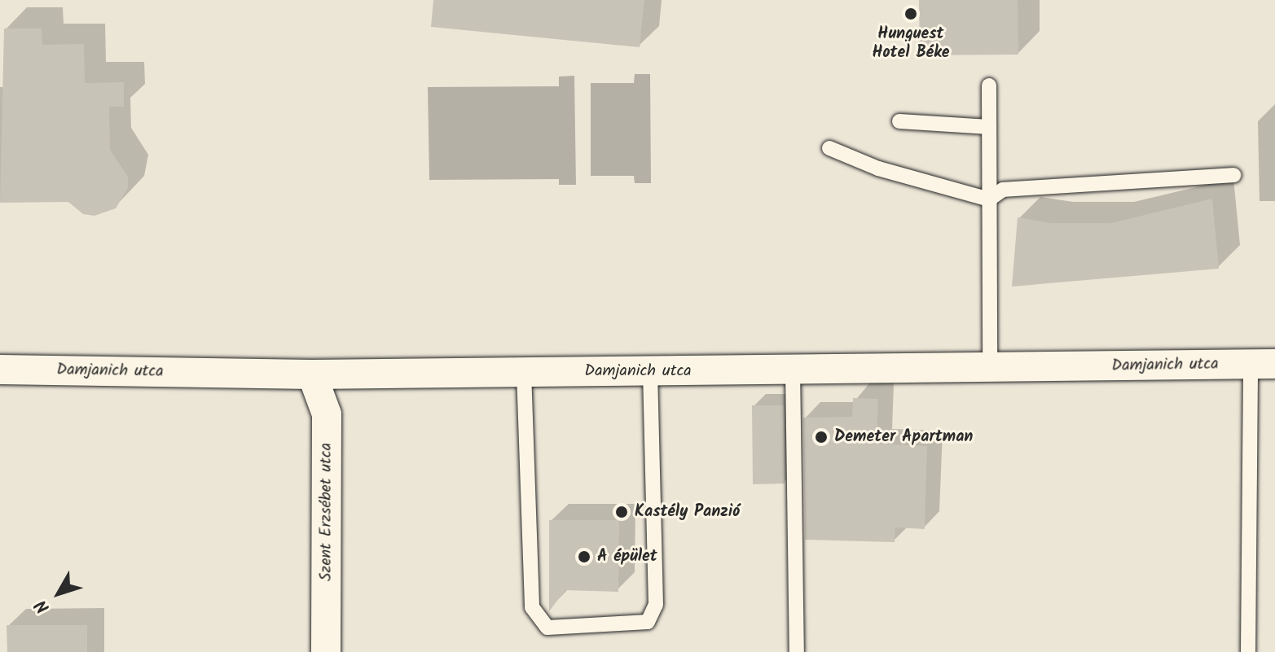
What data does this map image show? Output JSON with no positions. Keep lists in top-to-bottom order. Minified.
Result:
{"streets":{"street":["Damjanich utca","Szent Erzsébet utca"]},"crossings":[["Damjanich utca","Szent Erzsébet utca"]],"places":["Hunguest Hotel Béke","Demeter Apartman","Kastély Panzió","A épület"],"north":"bottom left"}
